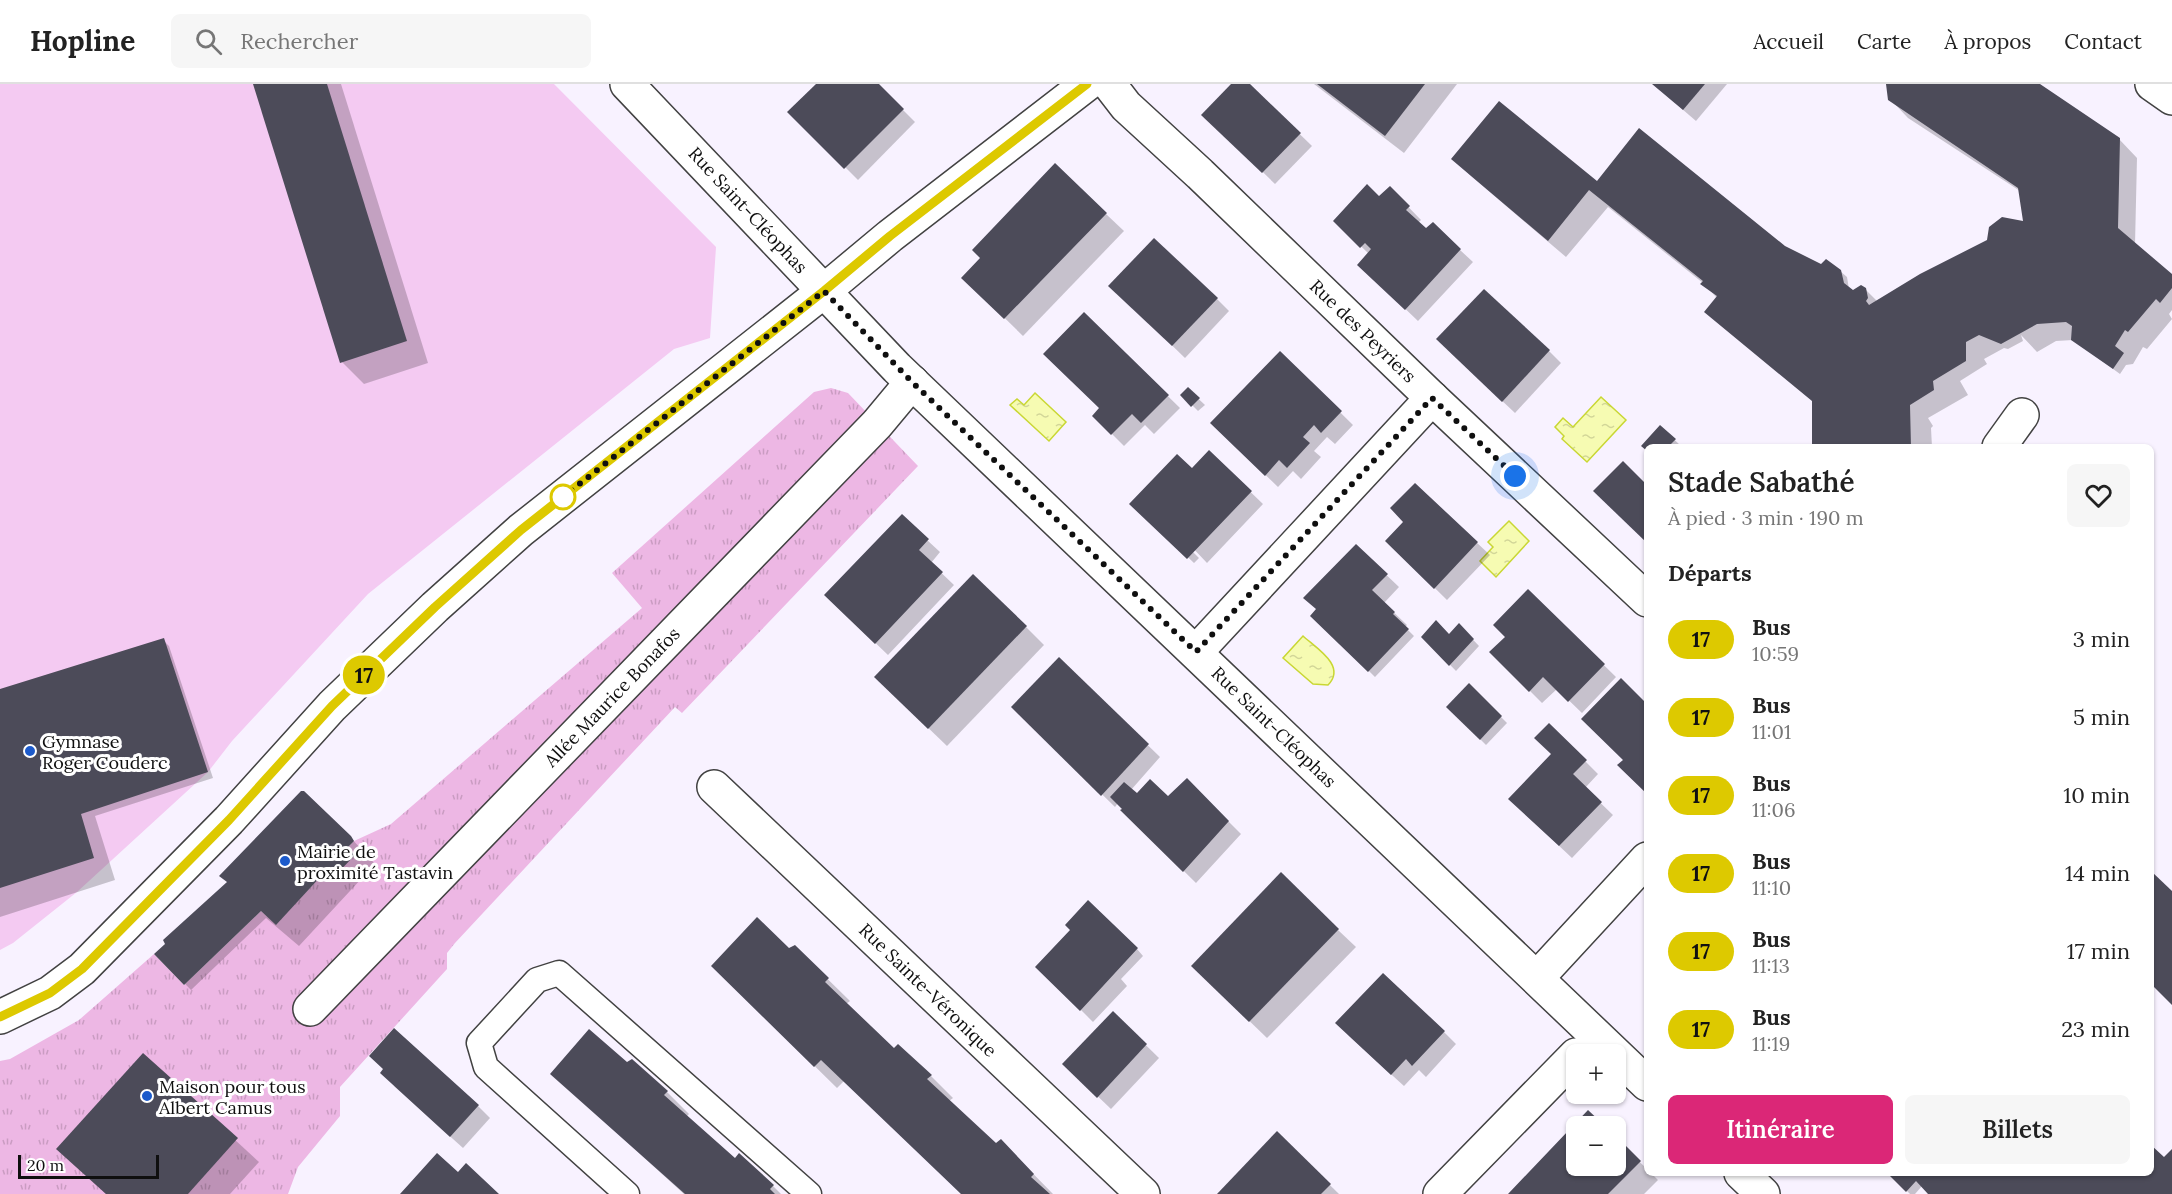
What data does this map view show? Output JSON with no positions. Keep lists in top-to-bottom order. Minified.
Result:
{"streets":{"street":["Rue Saint-Cléophas","Rue des Peyriers","Allée Maurice Bonafos","Rue Sainte-Véronique"]},"crossings":[["Rue Saint-Cléophas","Allée Maurice Bonafos"]],"places":["Gymnase Roger Couderc","Mairie de proximité Tastavin","Maison pour tous Albert Camus"],"lines":["bus line 17"],"scale_bar":"20 m","page":{"header":"Hopline","search":"Rechercher","nav":["Accueil","Carte","À propos","Contact"],"on_map":"17","heading":[["Stade Sabathé","À pied · 3 min · 190 m"],"Départs"],"list":[{"mark":"17","name":"Bus","note":"10:59","value":"3 min"},{"mark":"17","name":"Bus","note":"11:01","value":"5 min"},{"mark":"17","name":"Bus","note":"11:06","value":"10 min"},{"mark":"17","name":"Bus","note":"11:10","value":"14 min"},{"mark":"17","name":"Bus","note":"11:13","value":"17 min"},{"mark":"17","name":"Bus","note":"11:19","value":"23 min"}],"map_buttons":["+","−"],"buttons":["Itinéraire","Billets"],"scale":"20 m"}}
